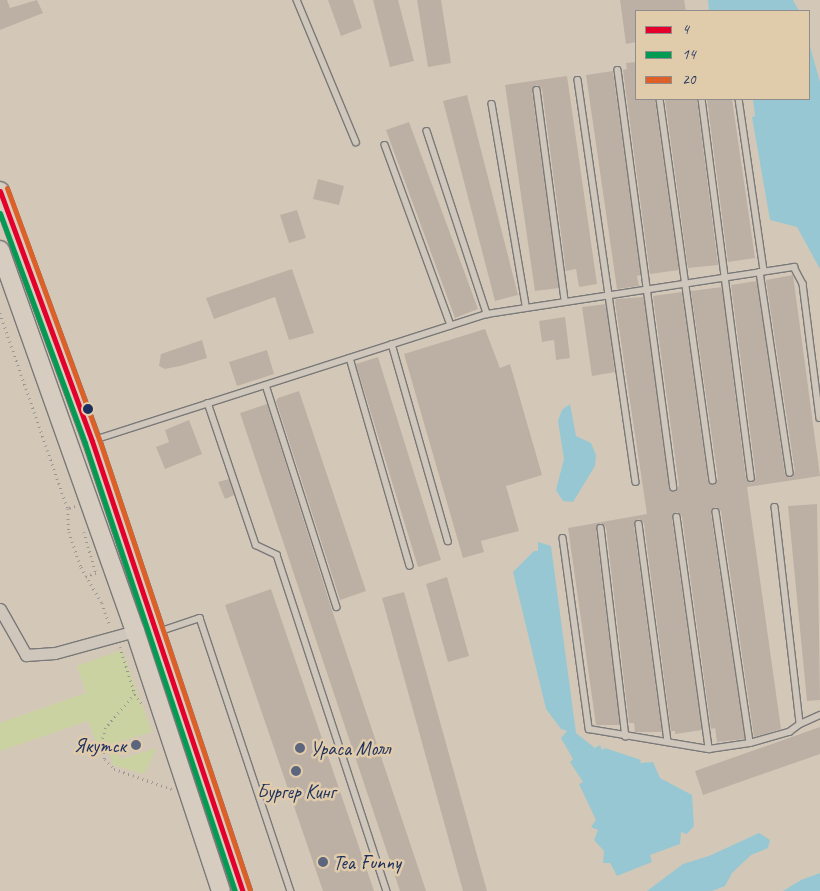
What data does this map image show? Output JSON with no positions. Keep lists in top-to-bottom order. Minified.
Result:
{"places":["Якутск","Ураса Молл","Бургер Кинг","Tea Funny"],"lines":["transit line 20","transit line 4","transit line 14"],"legend":["4","14","20"]}
